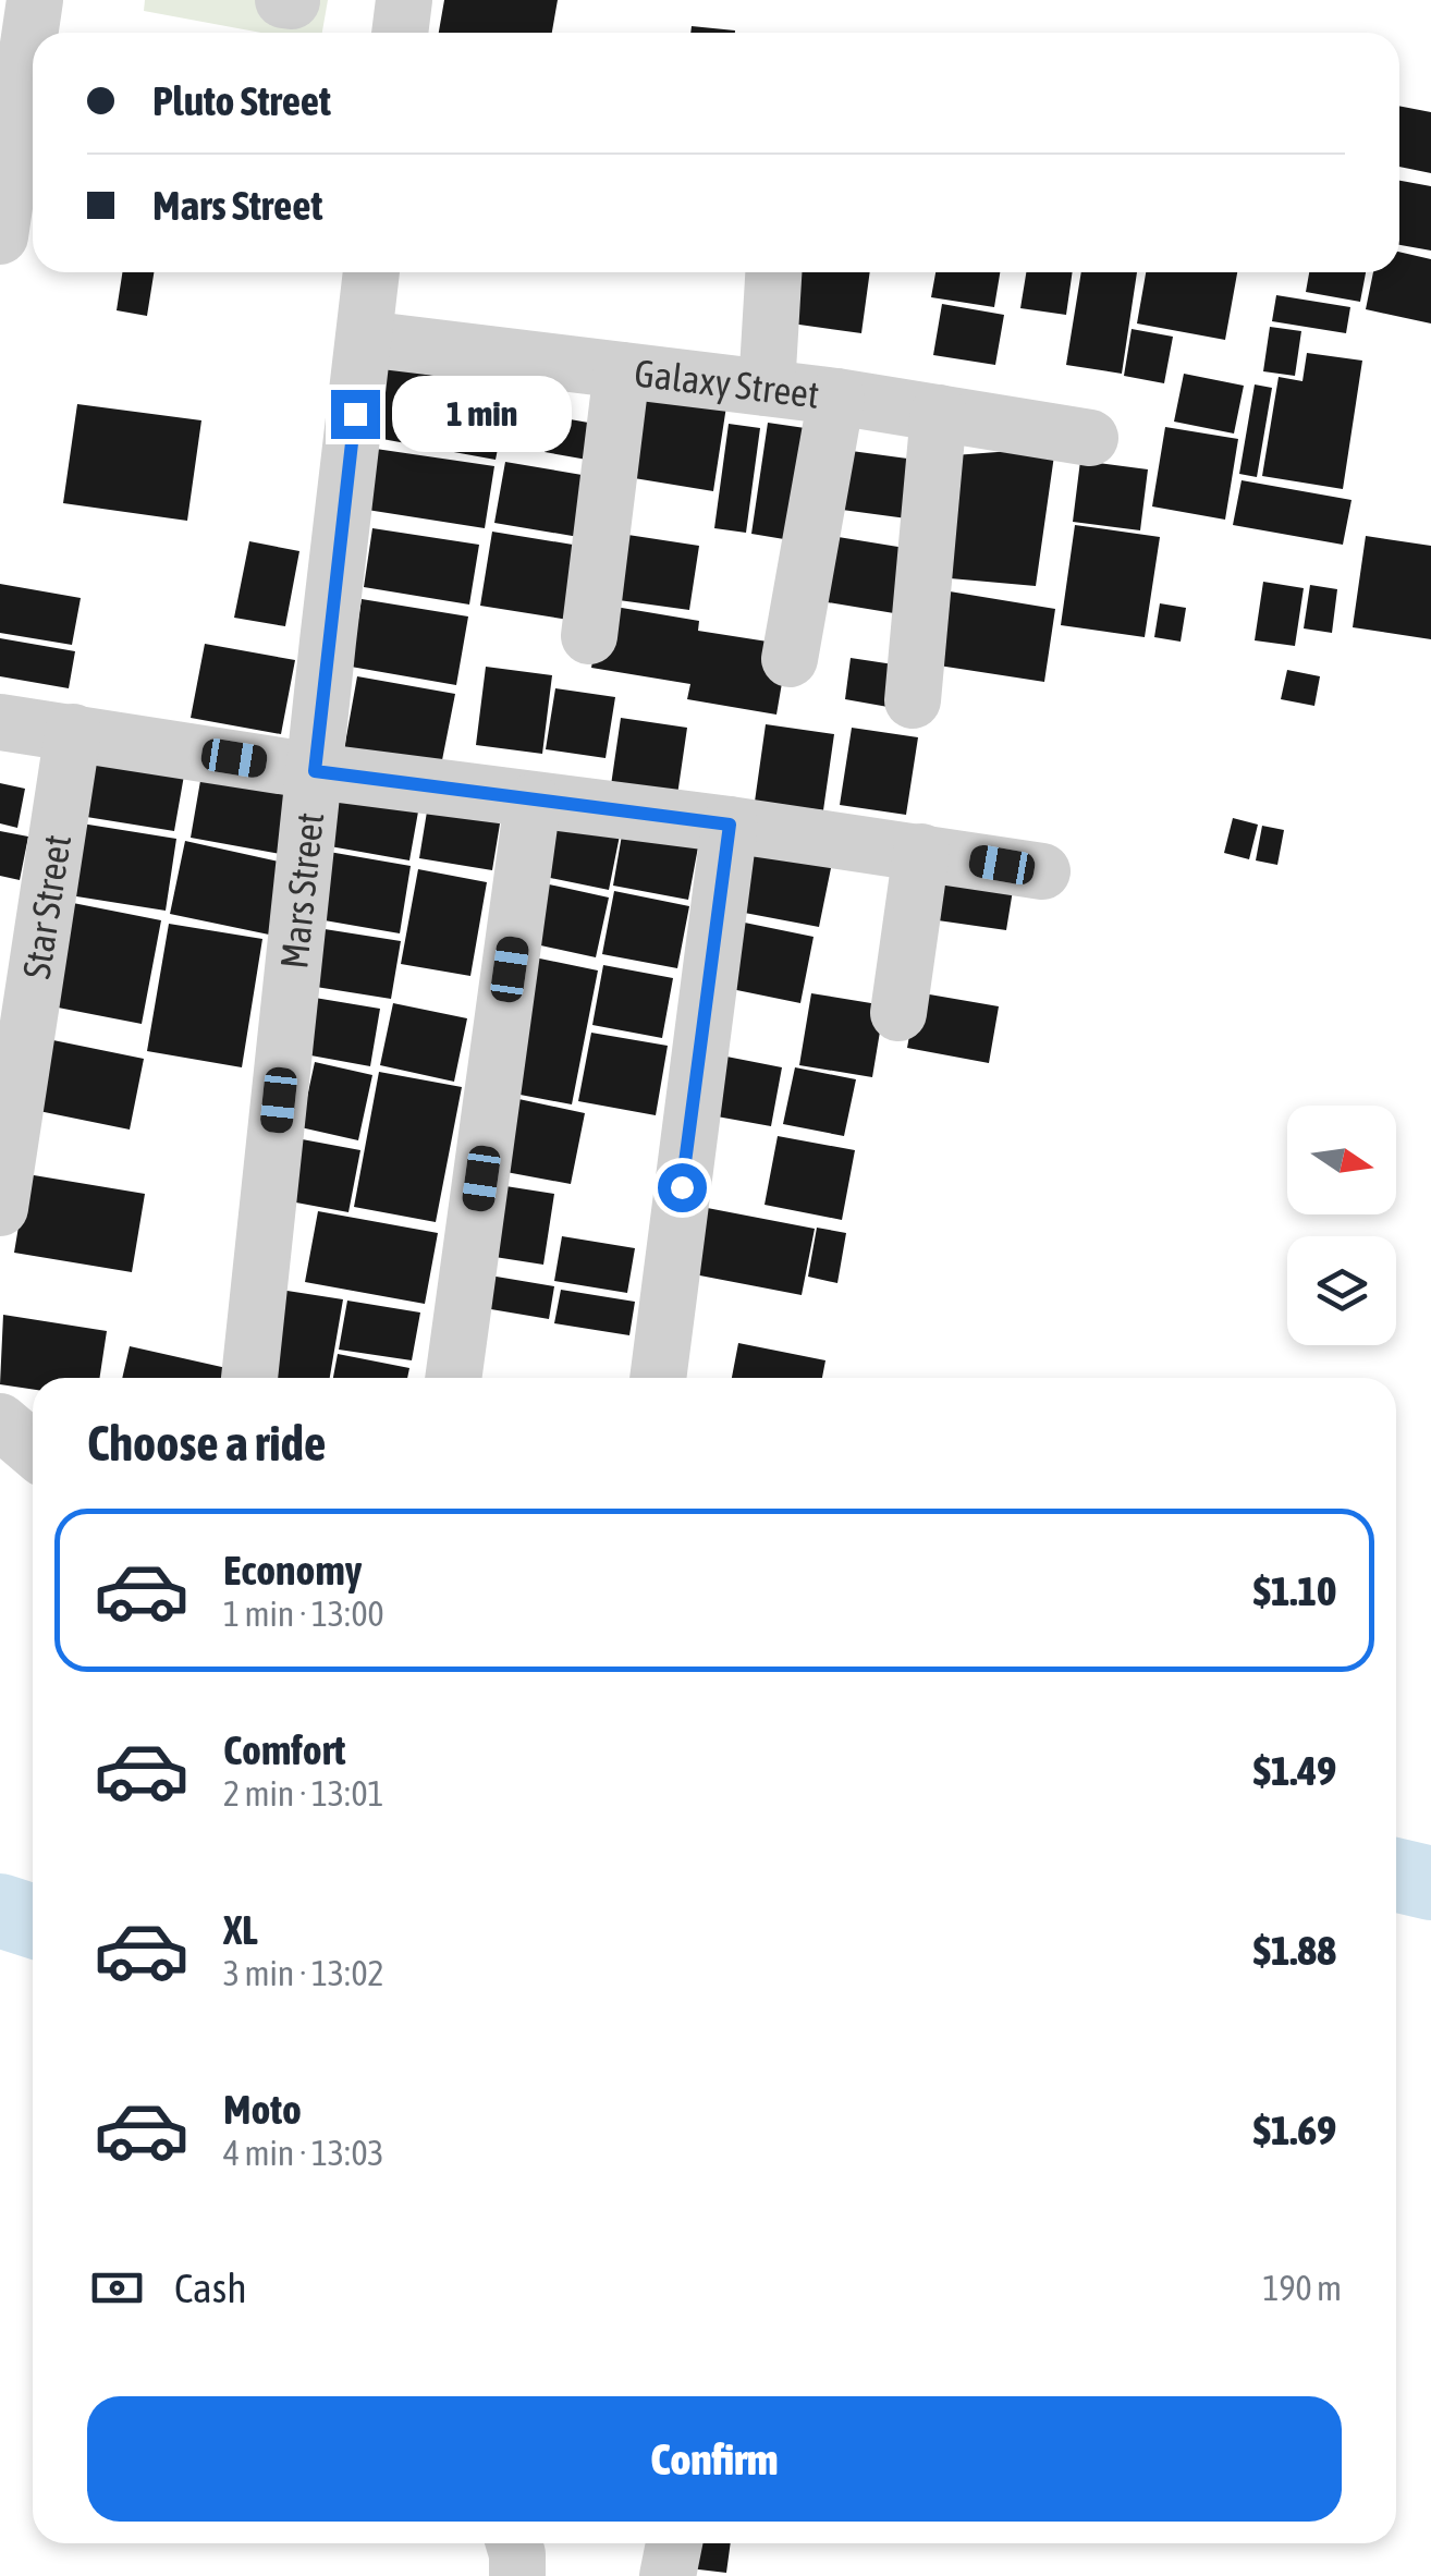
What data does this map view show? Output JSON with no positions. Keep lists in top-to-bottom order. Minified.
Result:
{"streets":{"street":["Galaxy Street","Mars Street","Star Street"]},"crossings":[["Galaxy Street","Mars Street"]],"north":"right","page":{"banner":["Pluto Street","Mars Street"],"bubble":"1 min","heading":"Choose a ride","list":[{"name":"Economy","note":"1 min · 13:00","value":"$1.10"},{"name":"Comfort","note":"2 min · 13:01","value":"$1.49"},{"name":"XL","note":"3 min · 13:02","value":"$1.88"},{"name":"Moto","note":"4 min · 13:03","value":"$1.69"}],"pay":["Cash","190 m"],"buttons":"Confirm"}}
